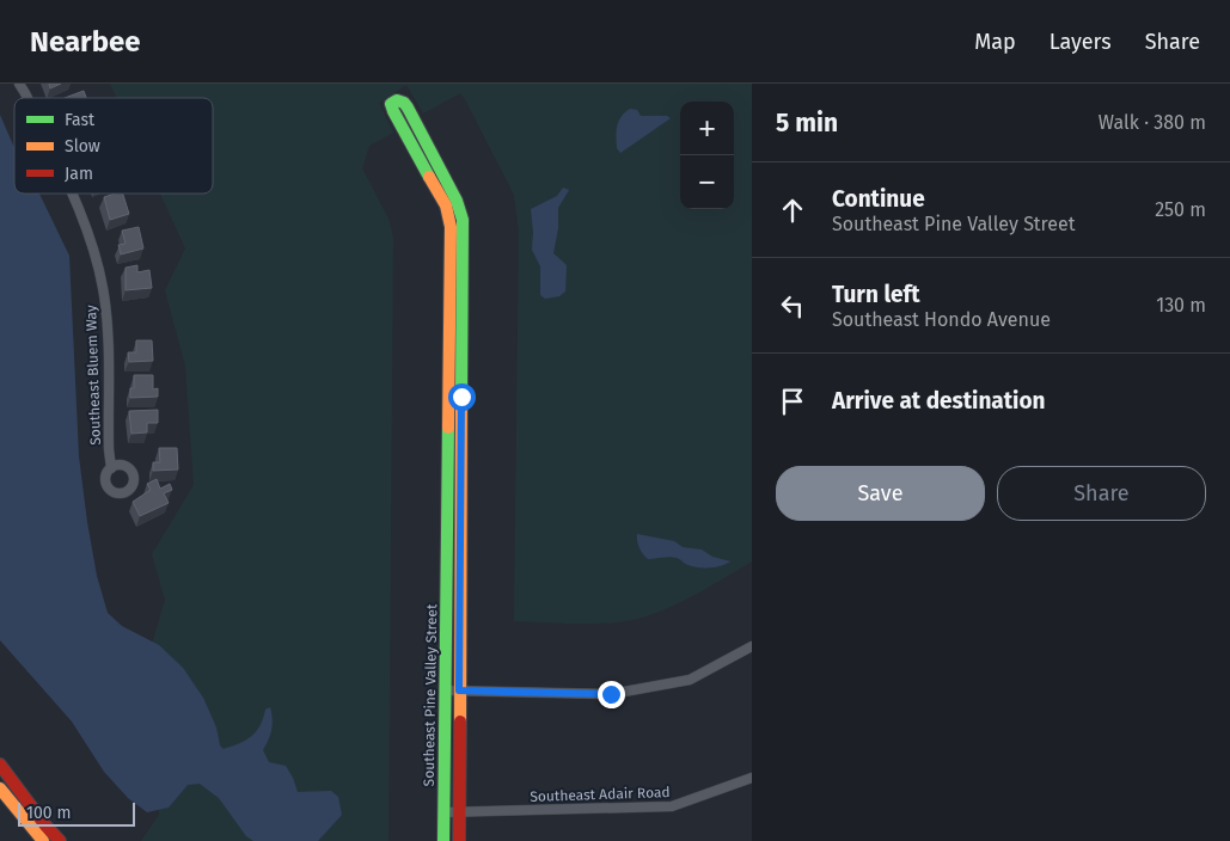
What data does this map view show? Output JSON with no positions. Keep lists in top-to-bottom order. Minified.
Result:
{"streets":{"street":["Southeast Bluem Way","Southeast Pine Valley Street","Southeast Adair Road"]},"crossings":[["Southeast Pine Valley Street","Southeast Adair Road"]],"legend":["Fast","Slow","Jam"],"scale_bar":"100 m","page":{"header":"Nearbee","nav":["Map","Layers","Share"],"heading":["5 min","Walk · 380 m"],"map_buttons":["+","−"],"list":[["Continue","Southeast Pine Valley Street","250 m"],["Turn left","Southeast Hondo Avenue","130 m"],"Arrive at destination"],"buttons":["Save","Share"],"scale":"100 m"}}
